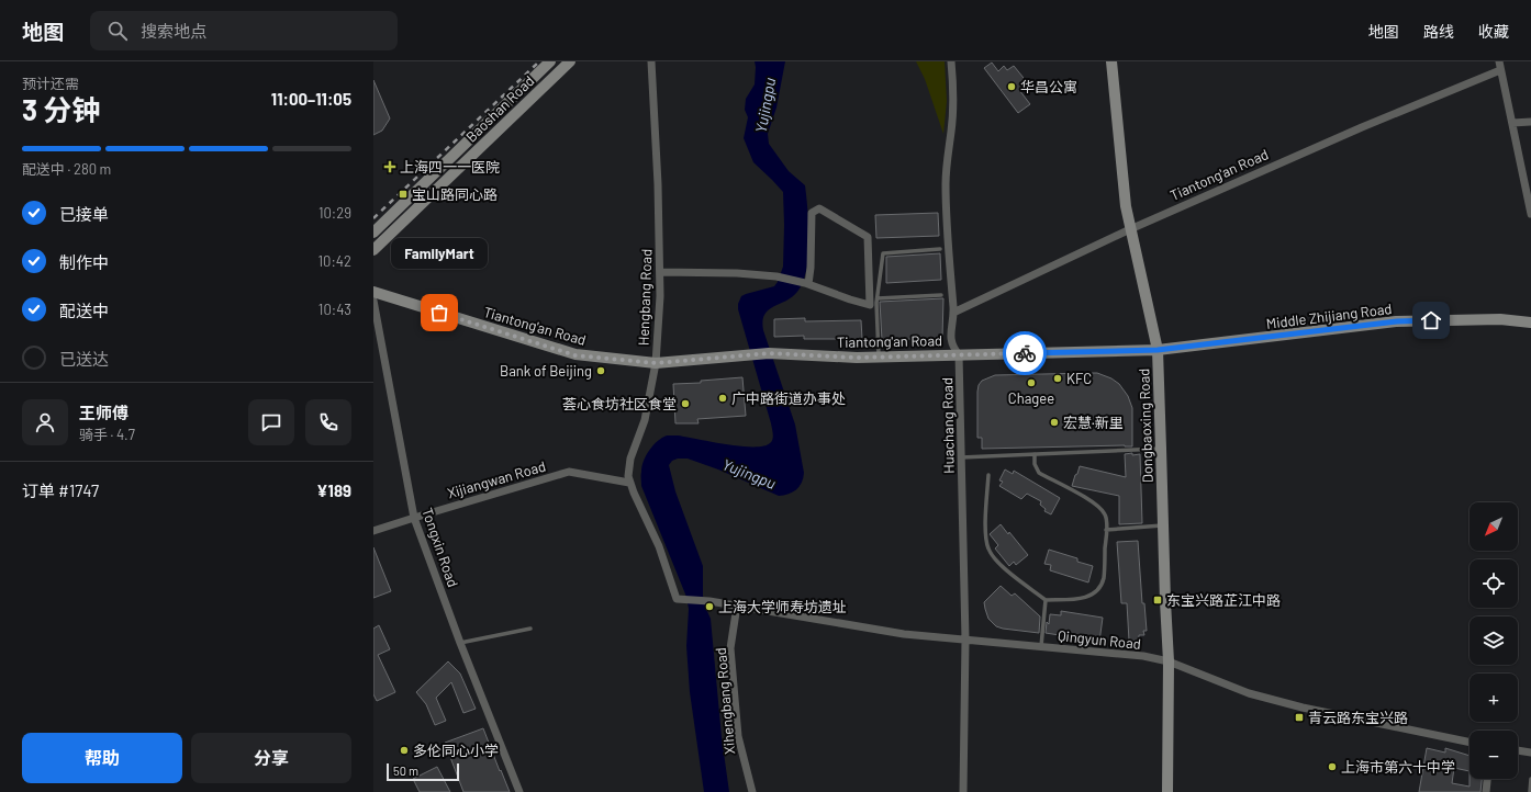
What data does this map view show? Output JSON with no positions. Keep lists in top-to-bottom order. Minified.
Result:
{"streets":{"street":["Baoshan Road","Tiantong'an Road","Hengbang Road","Middle Zhijiang Road","Huachang Road","Dongbaoxing Road","Xijiangwan Road","Tongxin Road","Qingyun Road","Xihengbang Road"]},"crossings":[["Tiantong'an Road","Hengbang Road"],["Tiantong'an Road","Middle Zhijiang Road"],["Tiantong'an Road","Huachang Road"],["Tiantong'an Road","Dongbaoxing Road"],["Hengbang Road","Xijiangwan Road"],["Hengbang Road","Qingyun Road"],["Middle Zhijiang Road","Huachang Road"],["Middle Zhijiang Road","Dongbaoxing Road"],["Huachang Road","Qingyun Road"],["Dongbaoxing Road","Qingyun Road"],["Xijiangwan Road","Tongxin Road"],["Qingyun Road","Xihengbang Road"]],"water":["Yujingpu"],"places":{"other":["华昌公寓","FamilyMart","Bank of Beijing","KFC","Chagee","广中路街道办事处","荟心食坊社区食堂","宏慧·新里","上海大学师寿坊遗址","多伦同心小学","上海市第六十中学"],"health":["上海四一一医院"],"transit":["宝山路同心路","东宝兴路芷江中路","青云路东宝兴路"]},"scale_bar":"50 m","north":"bottom left","page":{"header":"地图","search":"搜索地点","nav":["地图","路线","收藏"],"heading":["3 分钟","预计还需","11:00–11:05"],"panel":["王师傅","骑手 · 4.7","订单 #1747","¥189"],"bar":"配送中 · 280 m","list":[["已接单","10:29"],["制作中","10:42"],["配送中","10:43"],"已送达"],"bubble":"FamilyMart","map_buttons":["+","−"],"buttons":["帮助","分享"],"scale":"50 m"}}
